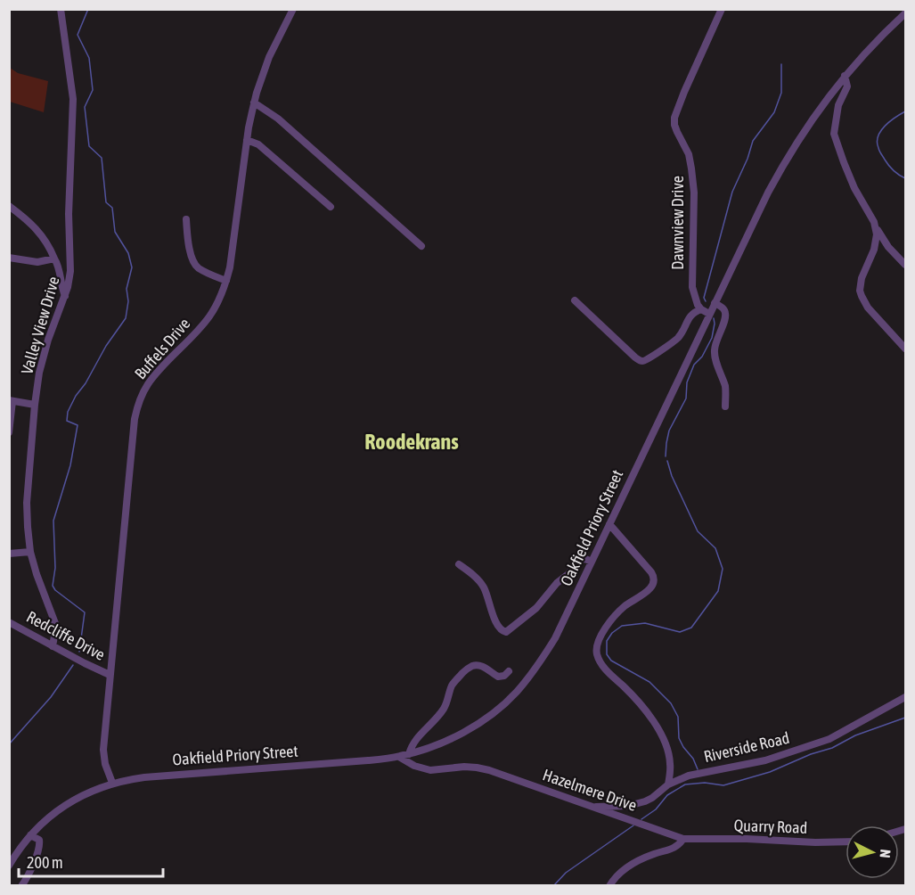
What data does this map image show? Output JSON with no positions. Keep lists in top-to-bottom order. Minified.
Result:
{"streets":{"street":["Dawnview Drive","Valley View Drive","Buffels Drive","Oakfield Priory Street","Redcliffe Drive","Riverside Road","Hazelmere Drive","Quarry Road"]},"crossings":[["Valley View Drive","Redcliffe Drive"],["Buffels Drive","Oakfield Priory Street"],["Buffels Drive","Redcliffe Drive"],["Oakfield Priory Street","Hazelmere Drive"],["Riverside Road","Hazelmere Drive"],["Hazelmere Drive","Quarry Road"]],"districts":["Roodekrans"],"scale_bar":"200 m","north":"right"}
